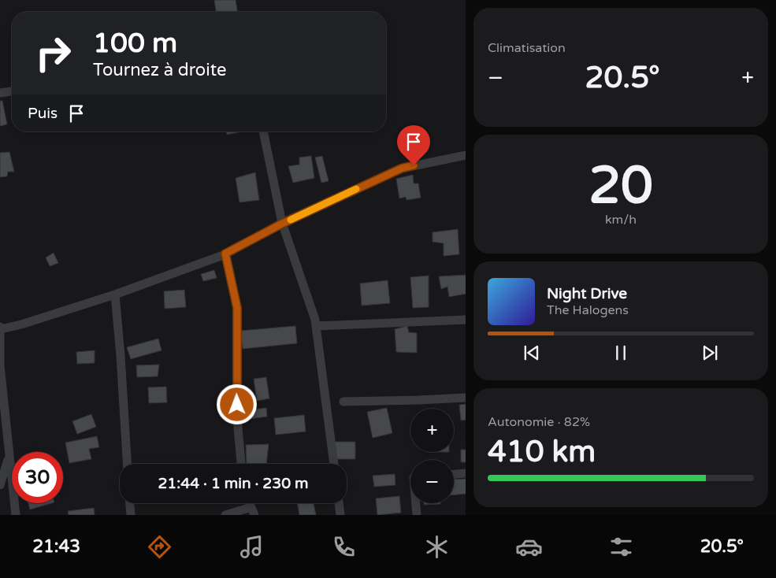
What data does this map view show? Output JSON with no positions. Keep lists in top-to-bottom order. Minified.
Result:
{"page":{"tile":["Climatisation",["20","km/h"],["Autonomie · 82%","410 km"]],"turn":["100 m","Tournez à droite"],"heat":["−","20.5°","+"],"then":"Puis","song":["Night Drive","The Halogens"],"map_buttons":["+","−"],"limit":"30","trip":"21:44 · 1 min · 230 m","tabs":["21:43","20.5°"]}}
